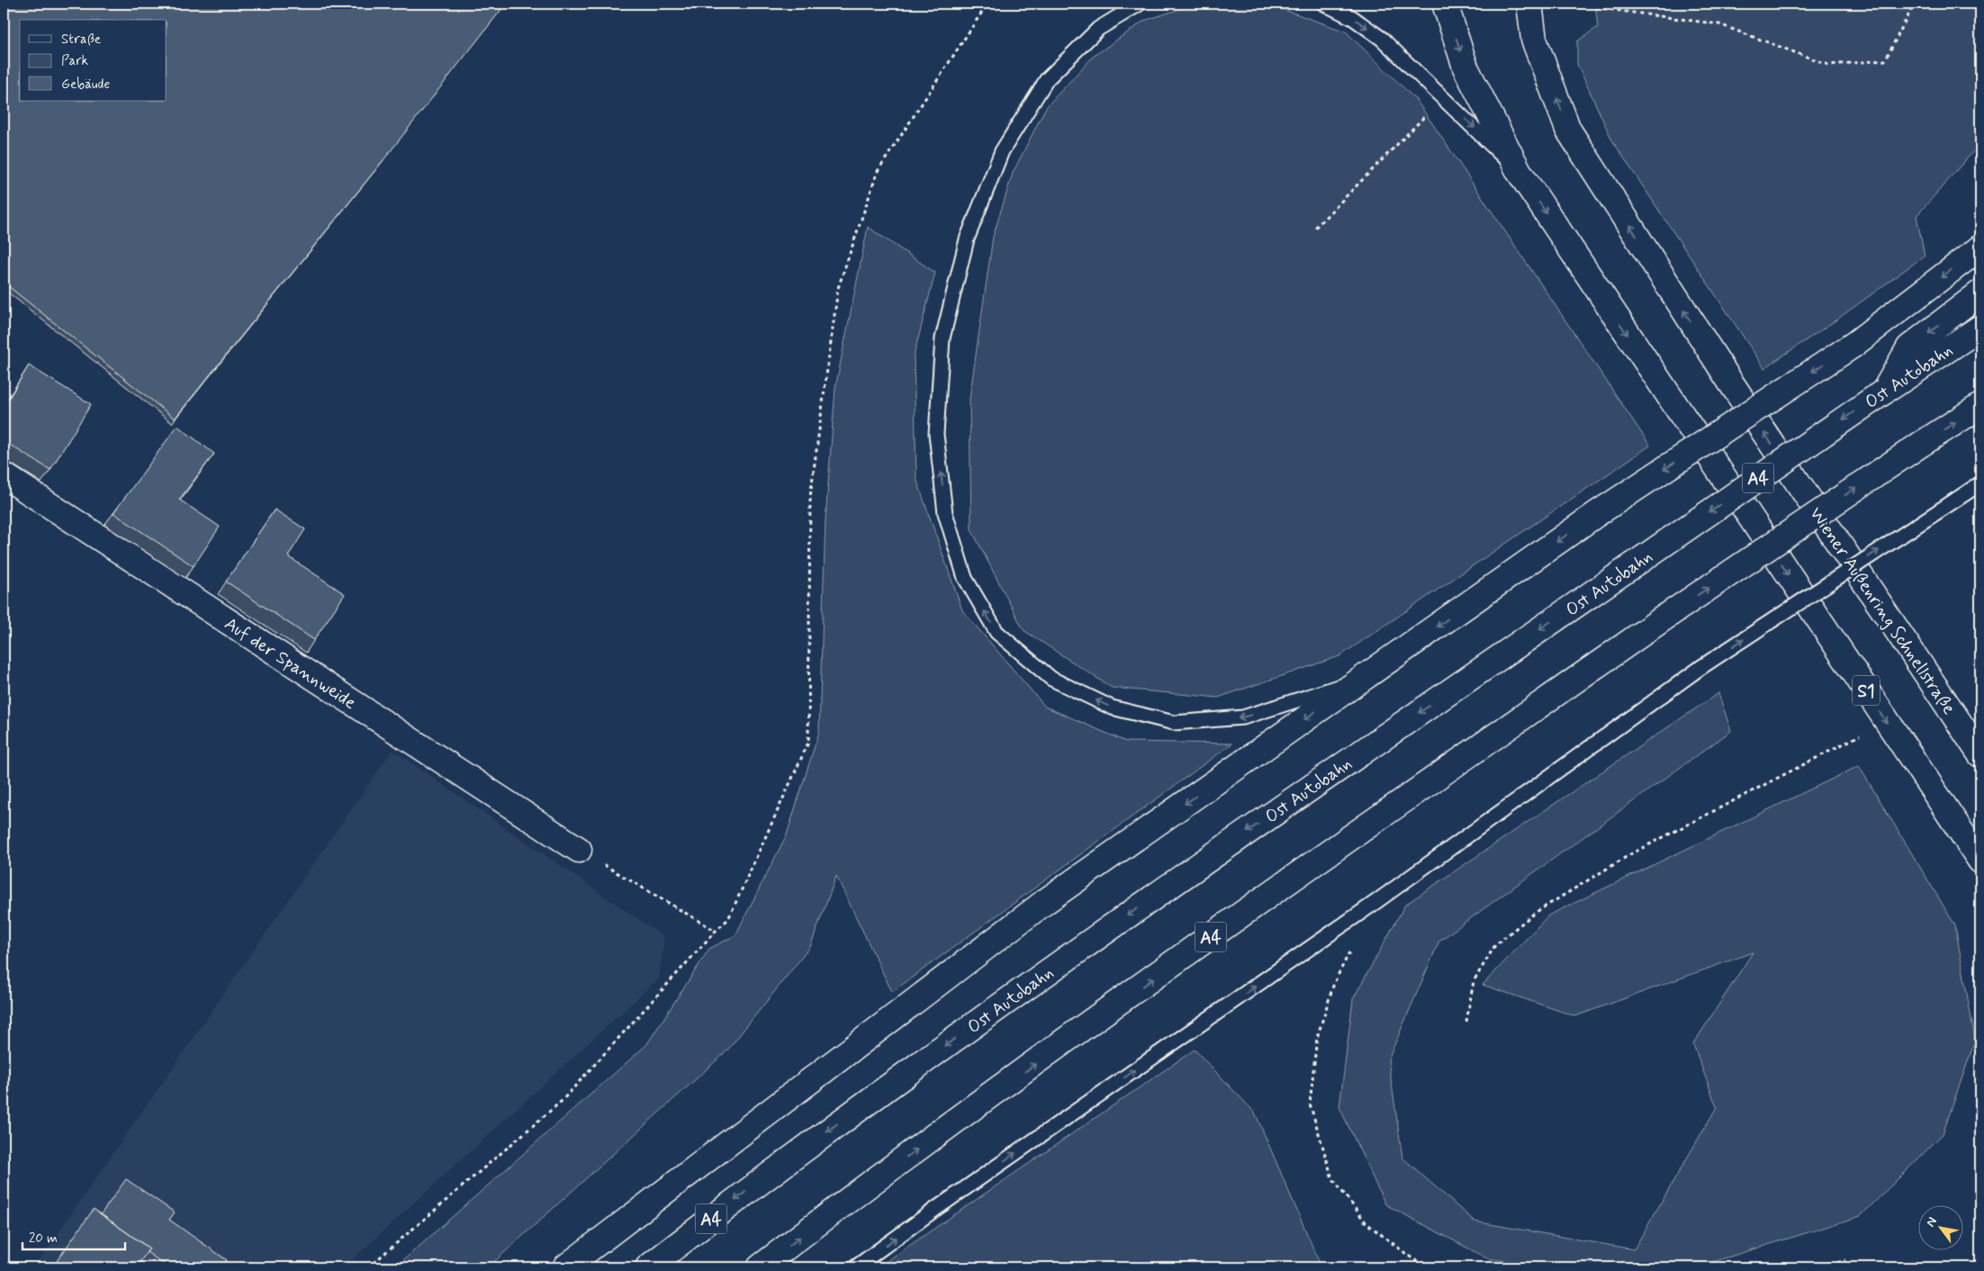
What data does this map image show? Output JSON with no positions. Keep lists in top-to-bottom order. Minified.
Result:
{"streets":{"main road":["Ost Autobahn","A4","Wiener Außenring Schnellstraße","Auf der Spannweide","S1"]},"legend":["Straße","Park","Gebäude"],"scale_bar":"20 m","north":"top left"}
